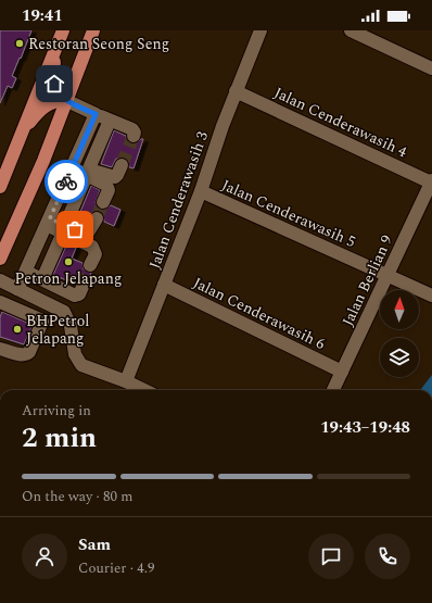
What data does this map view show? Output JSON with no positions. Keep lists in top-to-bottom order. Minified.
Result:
{"streets":{"street":["Jalan Cenderawasih 4","Jalan Cenderawasih 3","Jalan Cenderawasih 5","Jalan Berlian 9","Jalan Cenderawasih 6"]},"crossings":[["Jalan Cenderawasih 4","Jalan Cenderawasih 3"],["Jalan Cenderawasih 4","Jalan Berlian 9"],["Jalan Cenderawasih 3","Jalan Cenderawasih 5"],["Jalan Cenderawasih 3","Jalan Cenderawasih 6"],["Jalan Cenderawasih 5","Jalan Berlian 9"],["Jalan Berlian 9","Jalan Cenderawasih 6"]],"places":["Restoran Seong Seng","Petron Jelapang","BHPetrol Jelapang"],"north":"top","page":{"status":"19:41","heading":["2 min","Arriving in","19:43–19:48"],"panel":["Sam","Courier · 4.9"],"bar":"On the way · 80 m"}}
